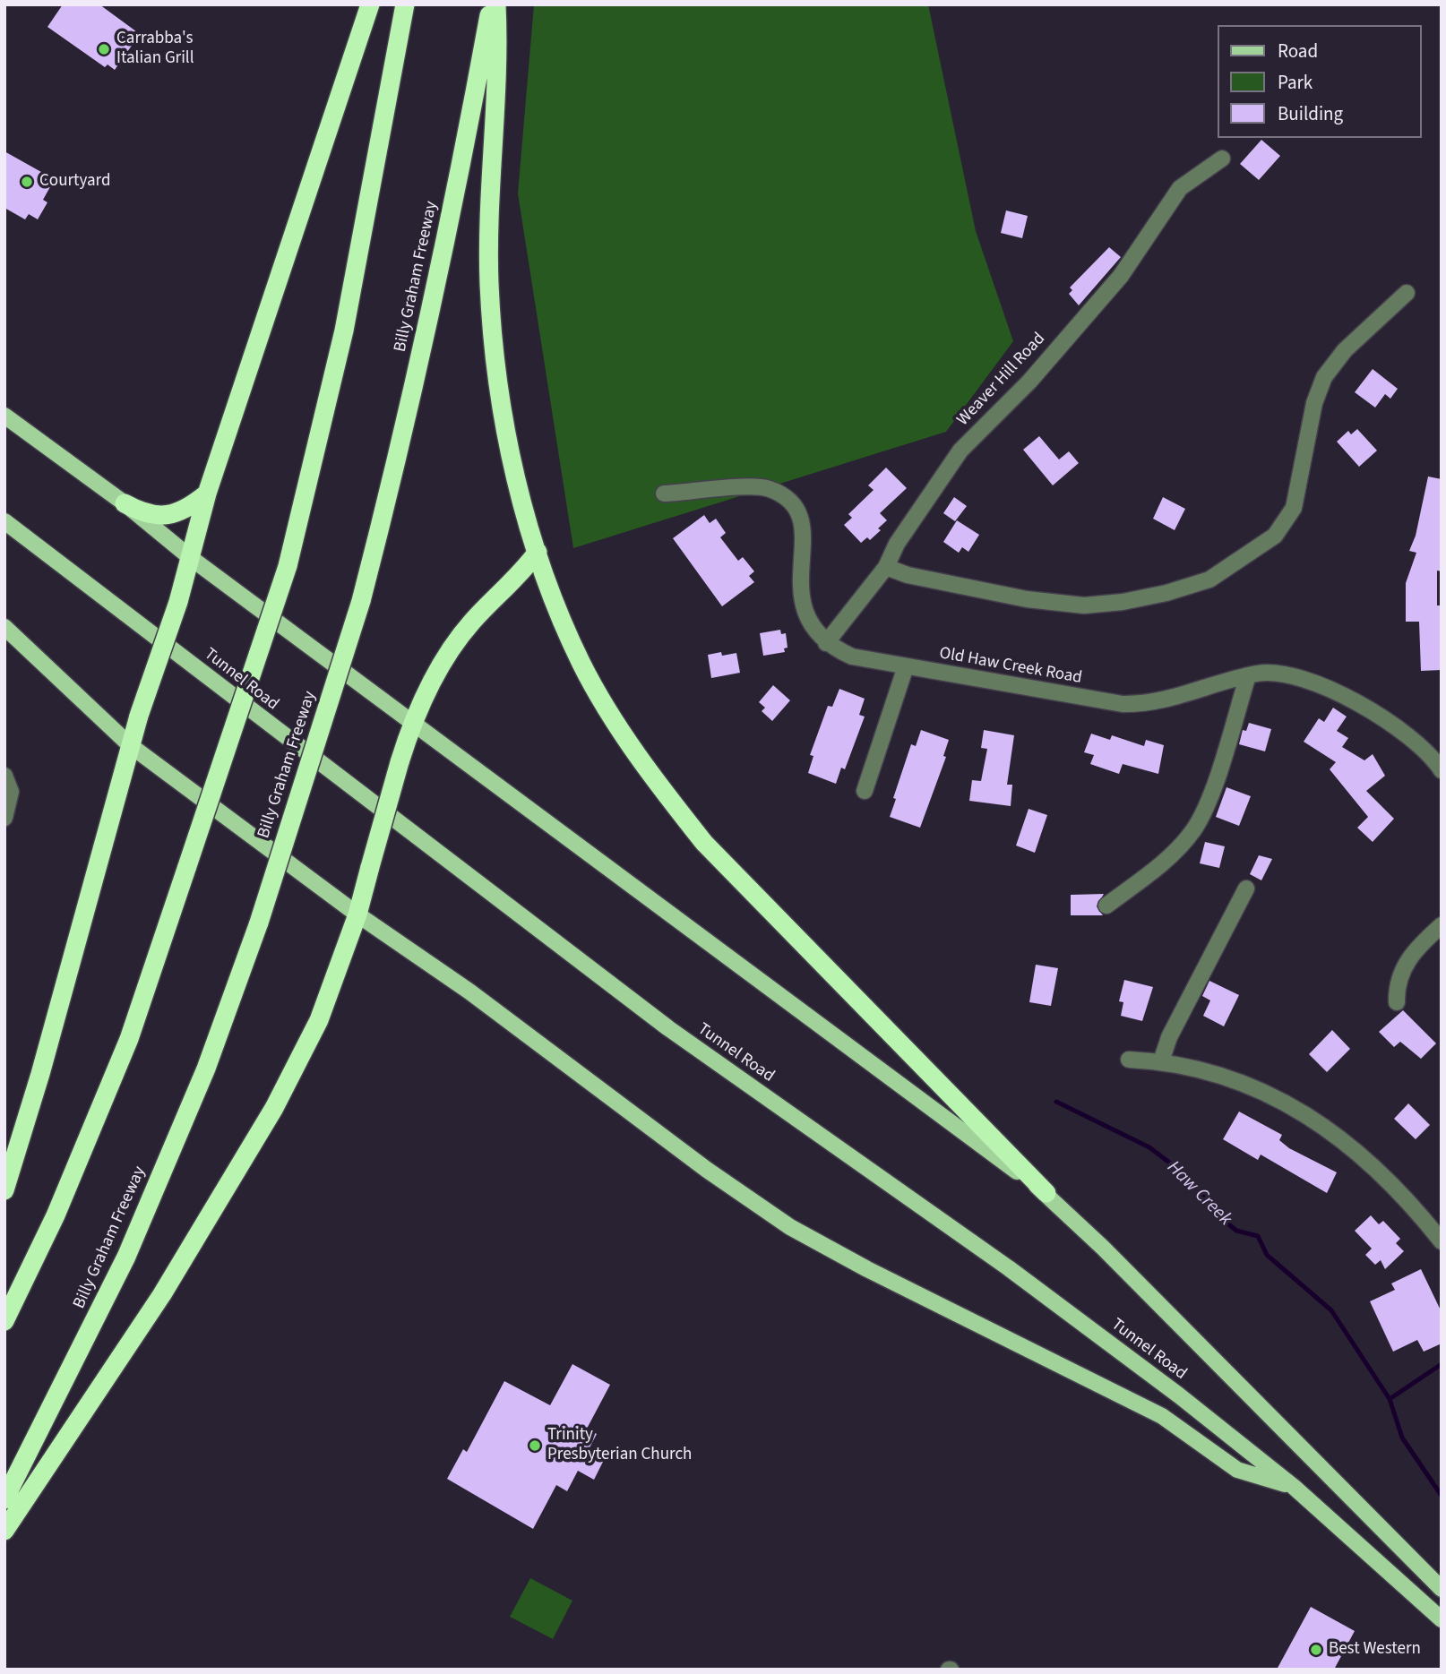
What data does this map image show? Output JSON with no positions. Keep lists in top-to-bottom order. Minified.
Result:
{"streets":{"highway":["Billy Graham Freeway"],"main road":["Tunnel Road"],"street":["Weaver Hill Road","Old Haw Creek Road"]},"crossings":[["Weaver Hill Road","Old Haw Creek Road"]],"water":["Haw Creek"],"places":["Carrabba's Italian Grill","Courtyard","Trinity Presbyterian Church","Best Western"],"legend":["Road","Park","Building"]}
